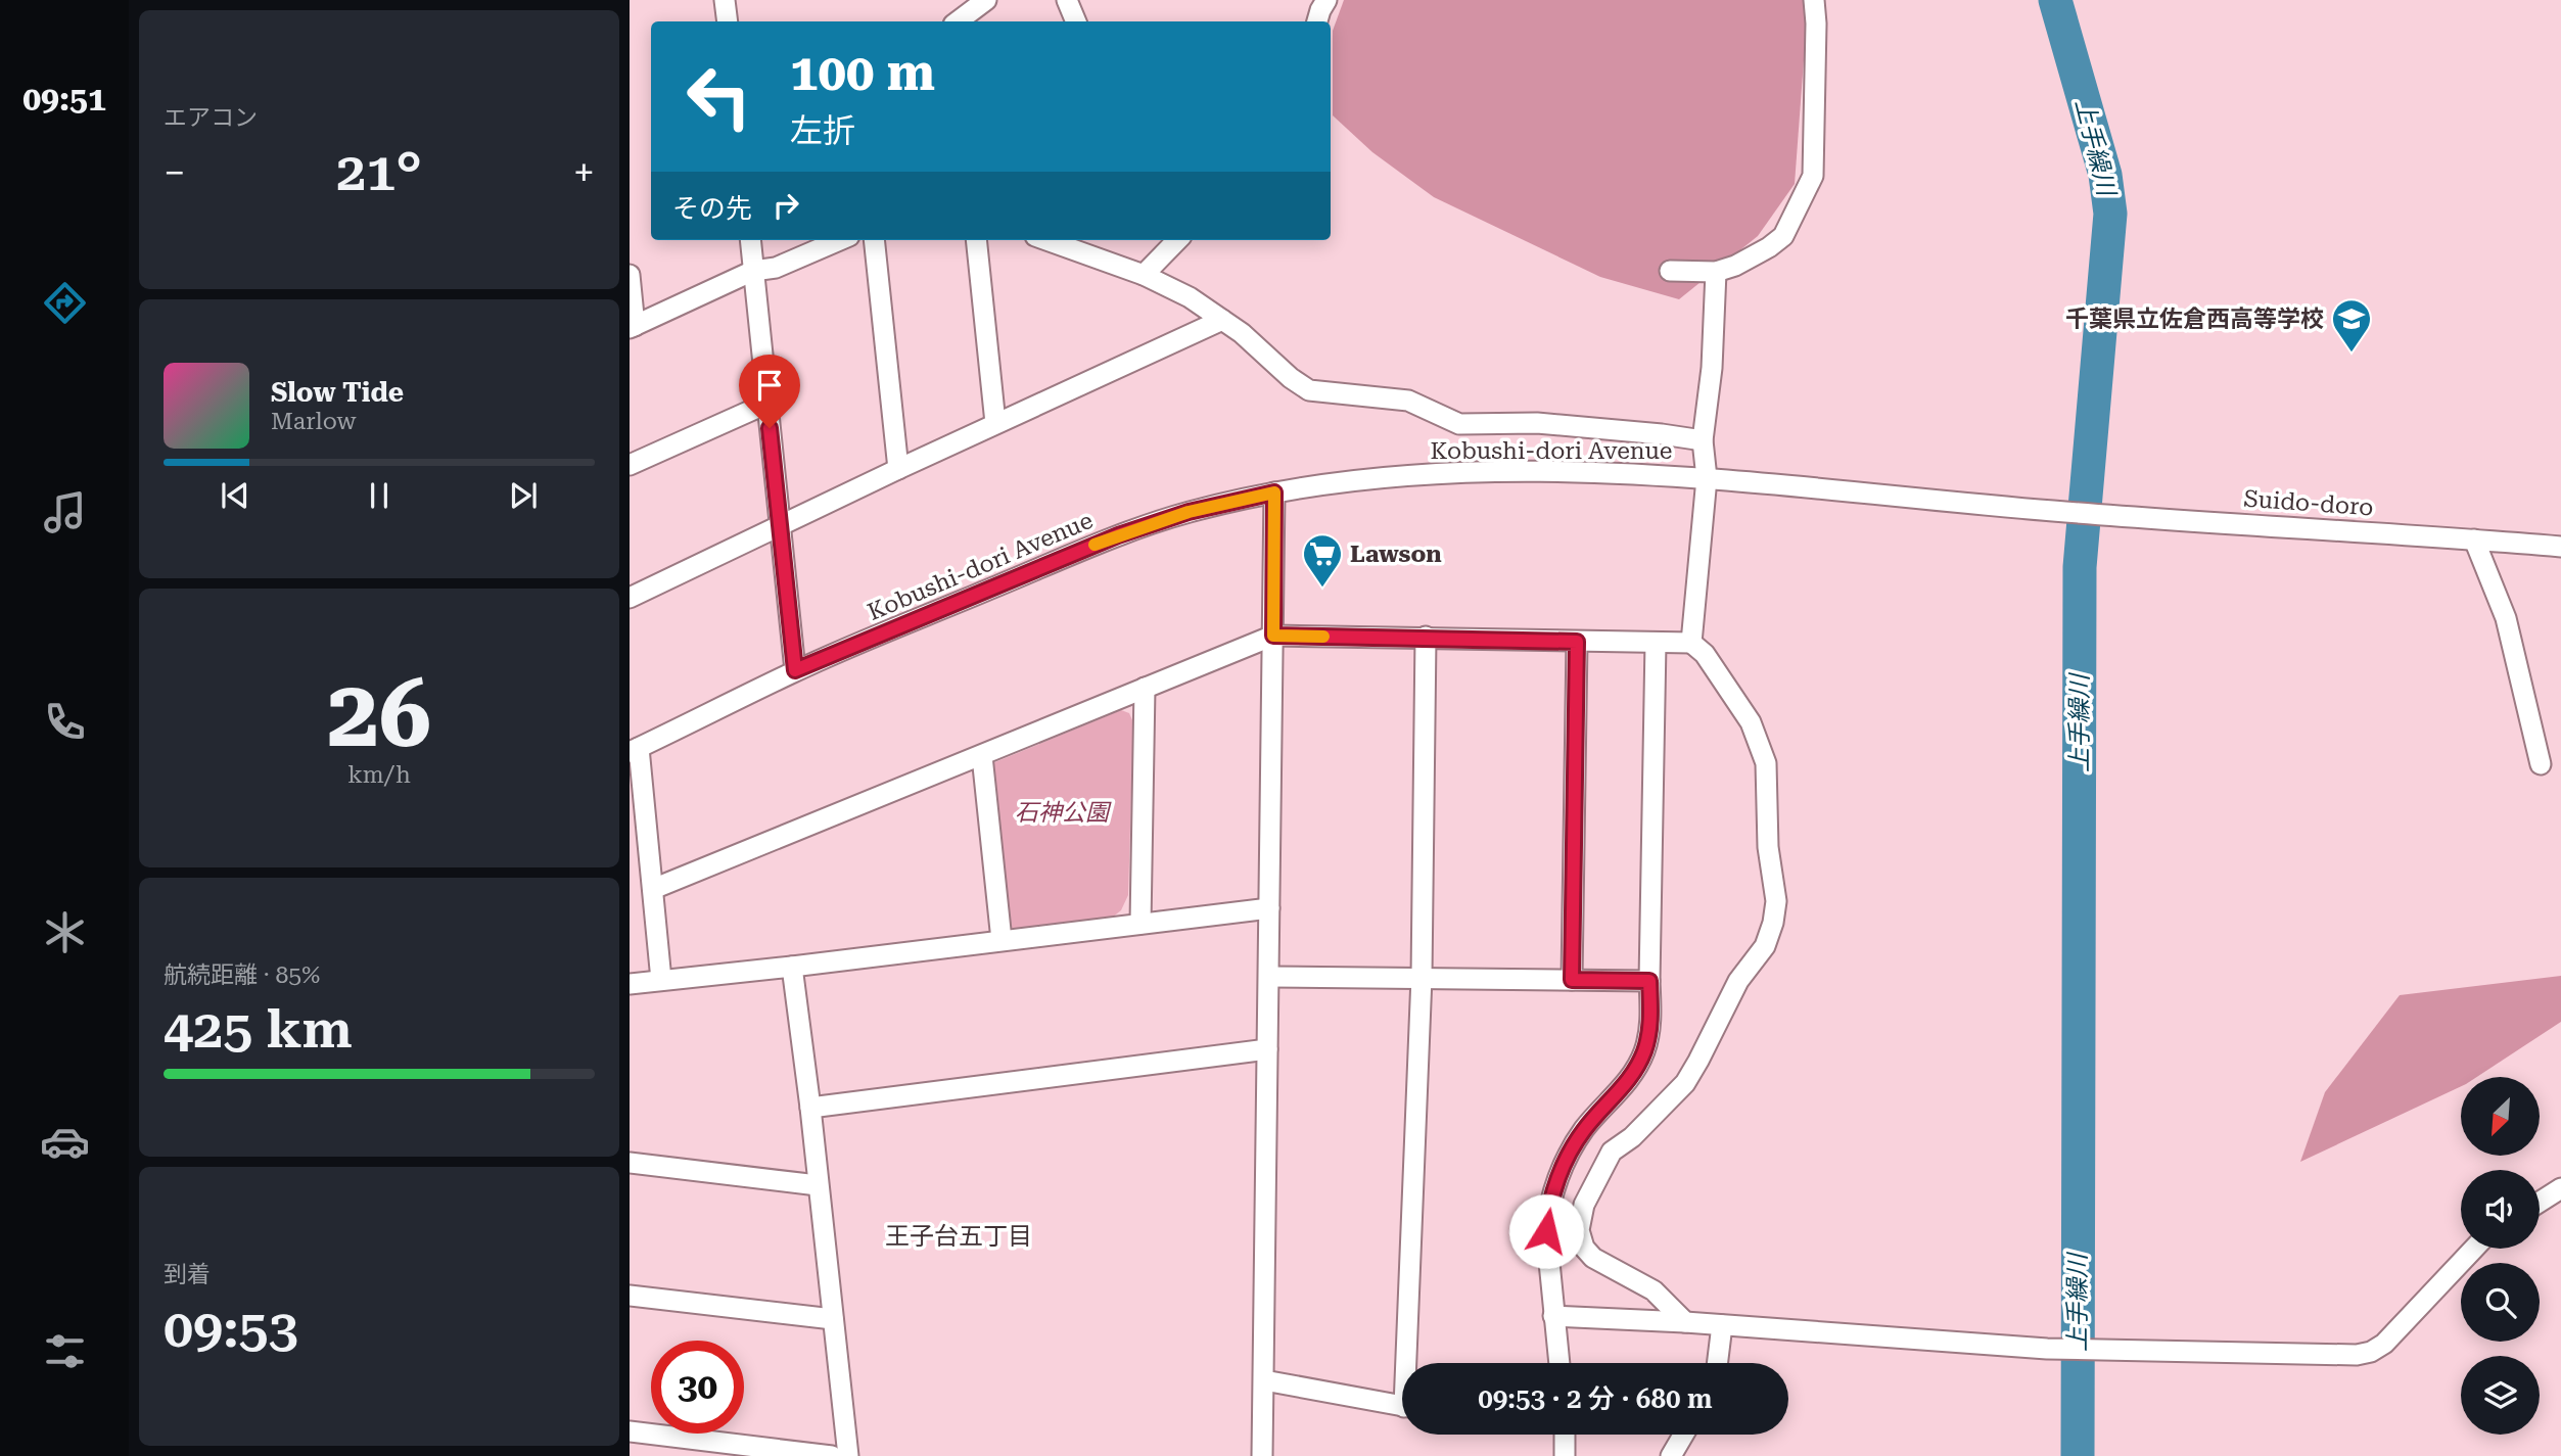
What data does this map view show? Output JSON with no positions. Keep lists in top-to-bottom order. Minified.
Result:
{"streets":{"street":["Kobushi-dori Avenue","Suido-doro"]},"crossings":[["Kobushi-dori Avenue","Suido-doro"]],"districts":["王子台五丁目"],"water":["上手繰川"],"parks":["石神公園"],"places":{"school or university":["千葉県立佐倉西高等学校"],"supermarket":["Lawson"]},"north":"bottom left","page":{"tabs":"09:51","tile":["エアコン",["26","km/h"],["航続距離 · 85%","425 km"],["到着","09:53"]],"turn":["100 m","左折"],"heat":["−","21°","+"],"then":"その先","song":["Slow Tide","Marlow"],"limit":"30","trip":"09:53 · 2 分 · 680 m"}}
